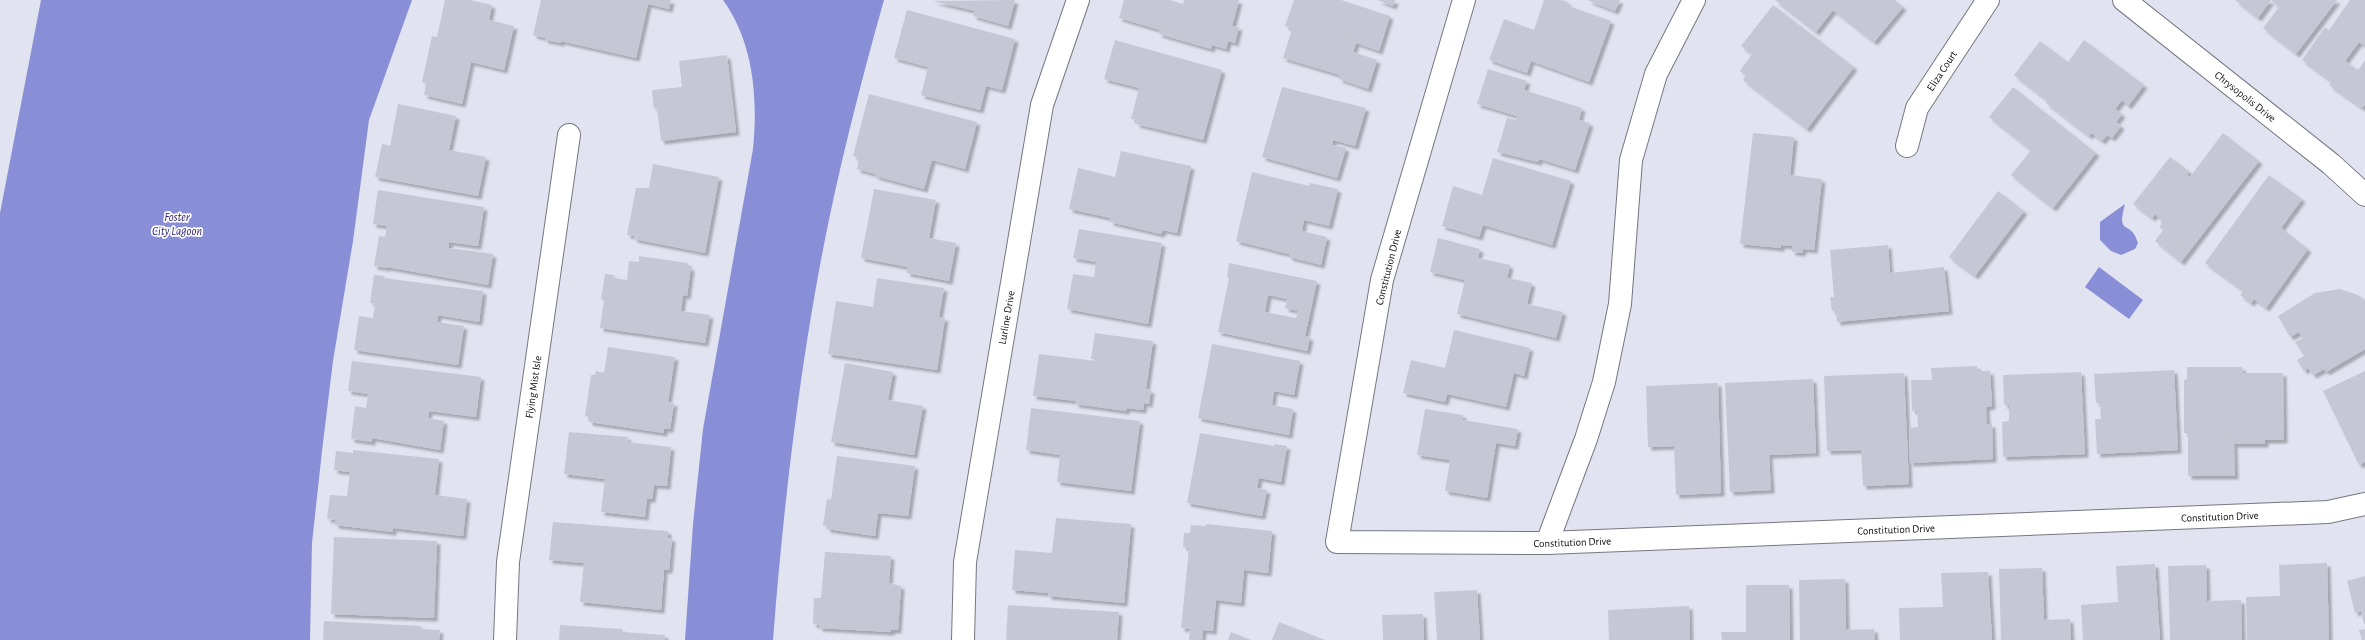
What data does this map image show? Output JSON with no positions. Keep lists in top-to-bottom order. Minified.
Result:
{"streets":{"street":["Eliza Court","Chrysopolis Drive","Constitution Drive","Lurline Drive","Flying Mist Isle"]},"water":["Foster City Lagoon"]}
